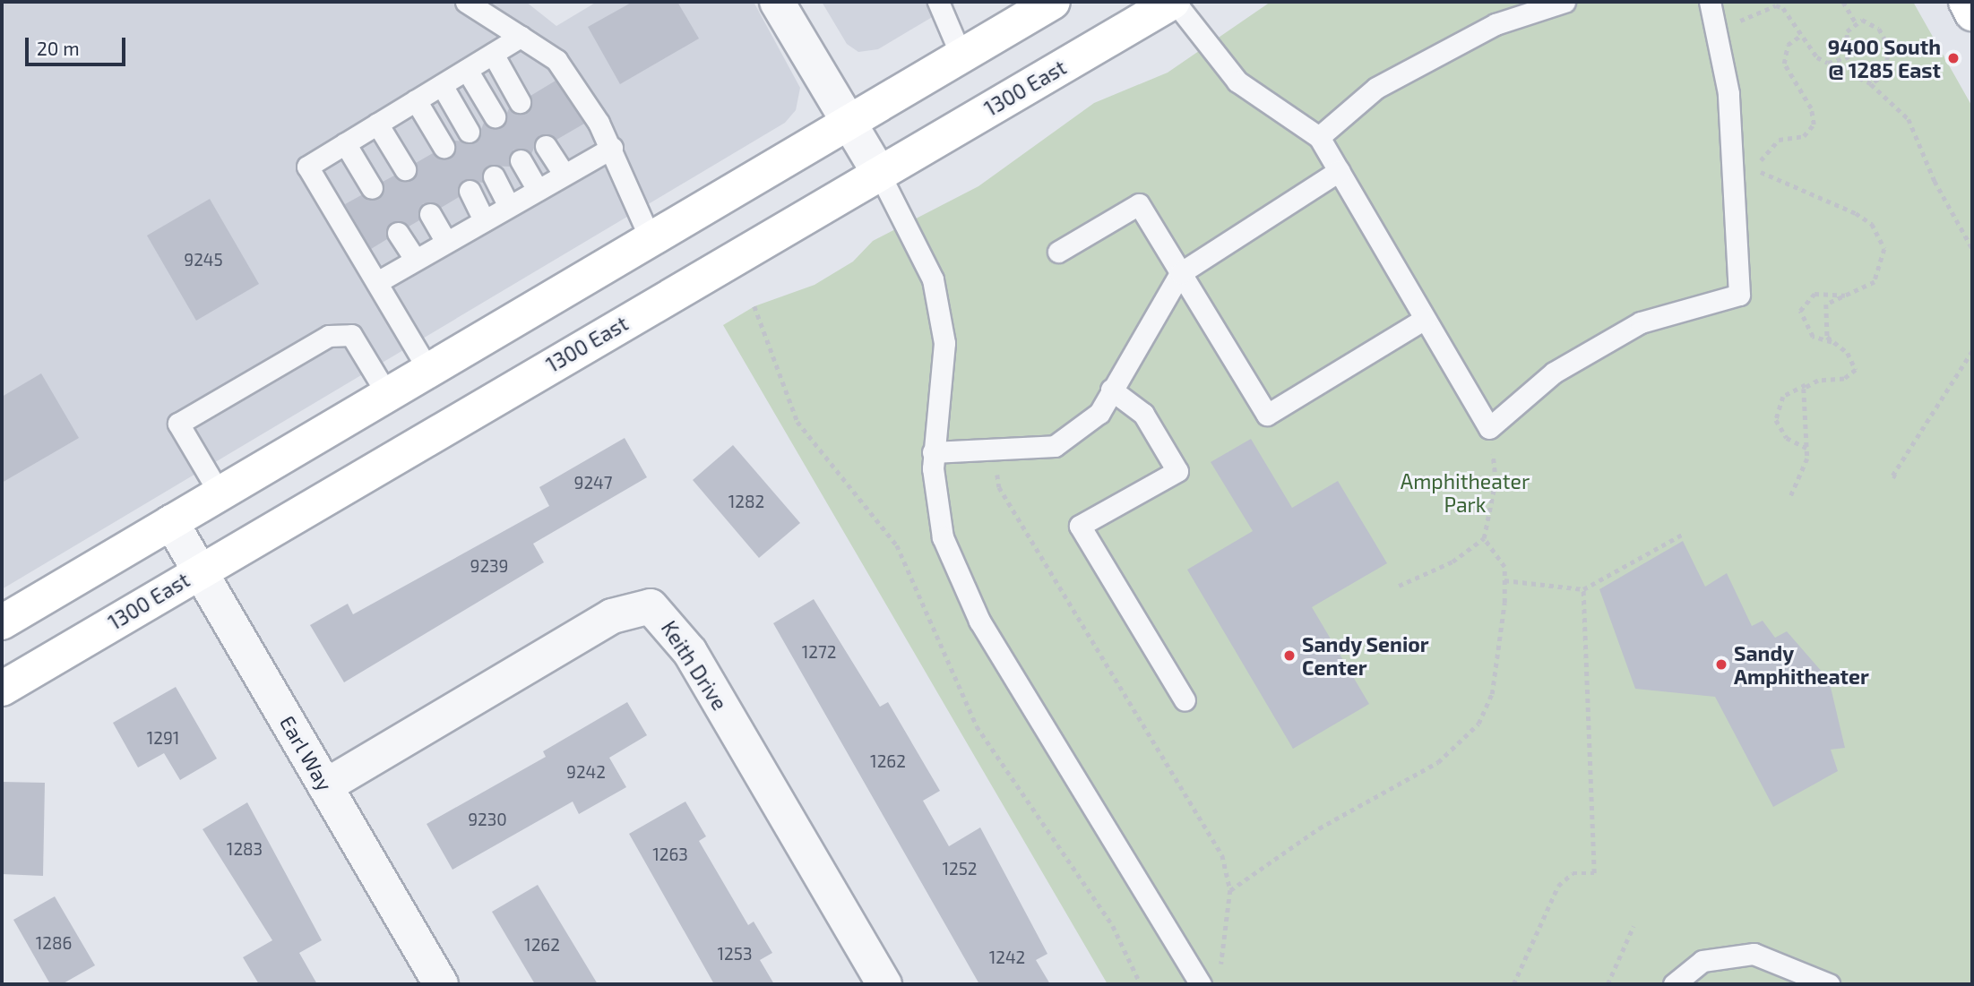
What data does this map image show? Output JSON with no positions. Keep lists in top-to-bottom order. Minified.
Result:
{"streets":{"main road":["1300 East"],"street":["Keith Drive","Earl Way"]},"crossings":[["1300 East","Earl Way"],["Keith Drive","Earl Way"]],"parks":["Amphitheater Park"],"places":["9400 South @ 1285 East","Sandy Senior Center","Sandy Amphitheater"],"house_numbers":["9245","9247","1282","9239","1272","1291","1262","9242","9230","1283","1263","1252","1286","1262","1253","1242"],"scale_bar":"20 m"}
